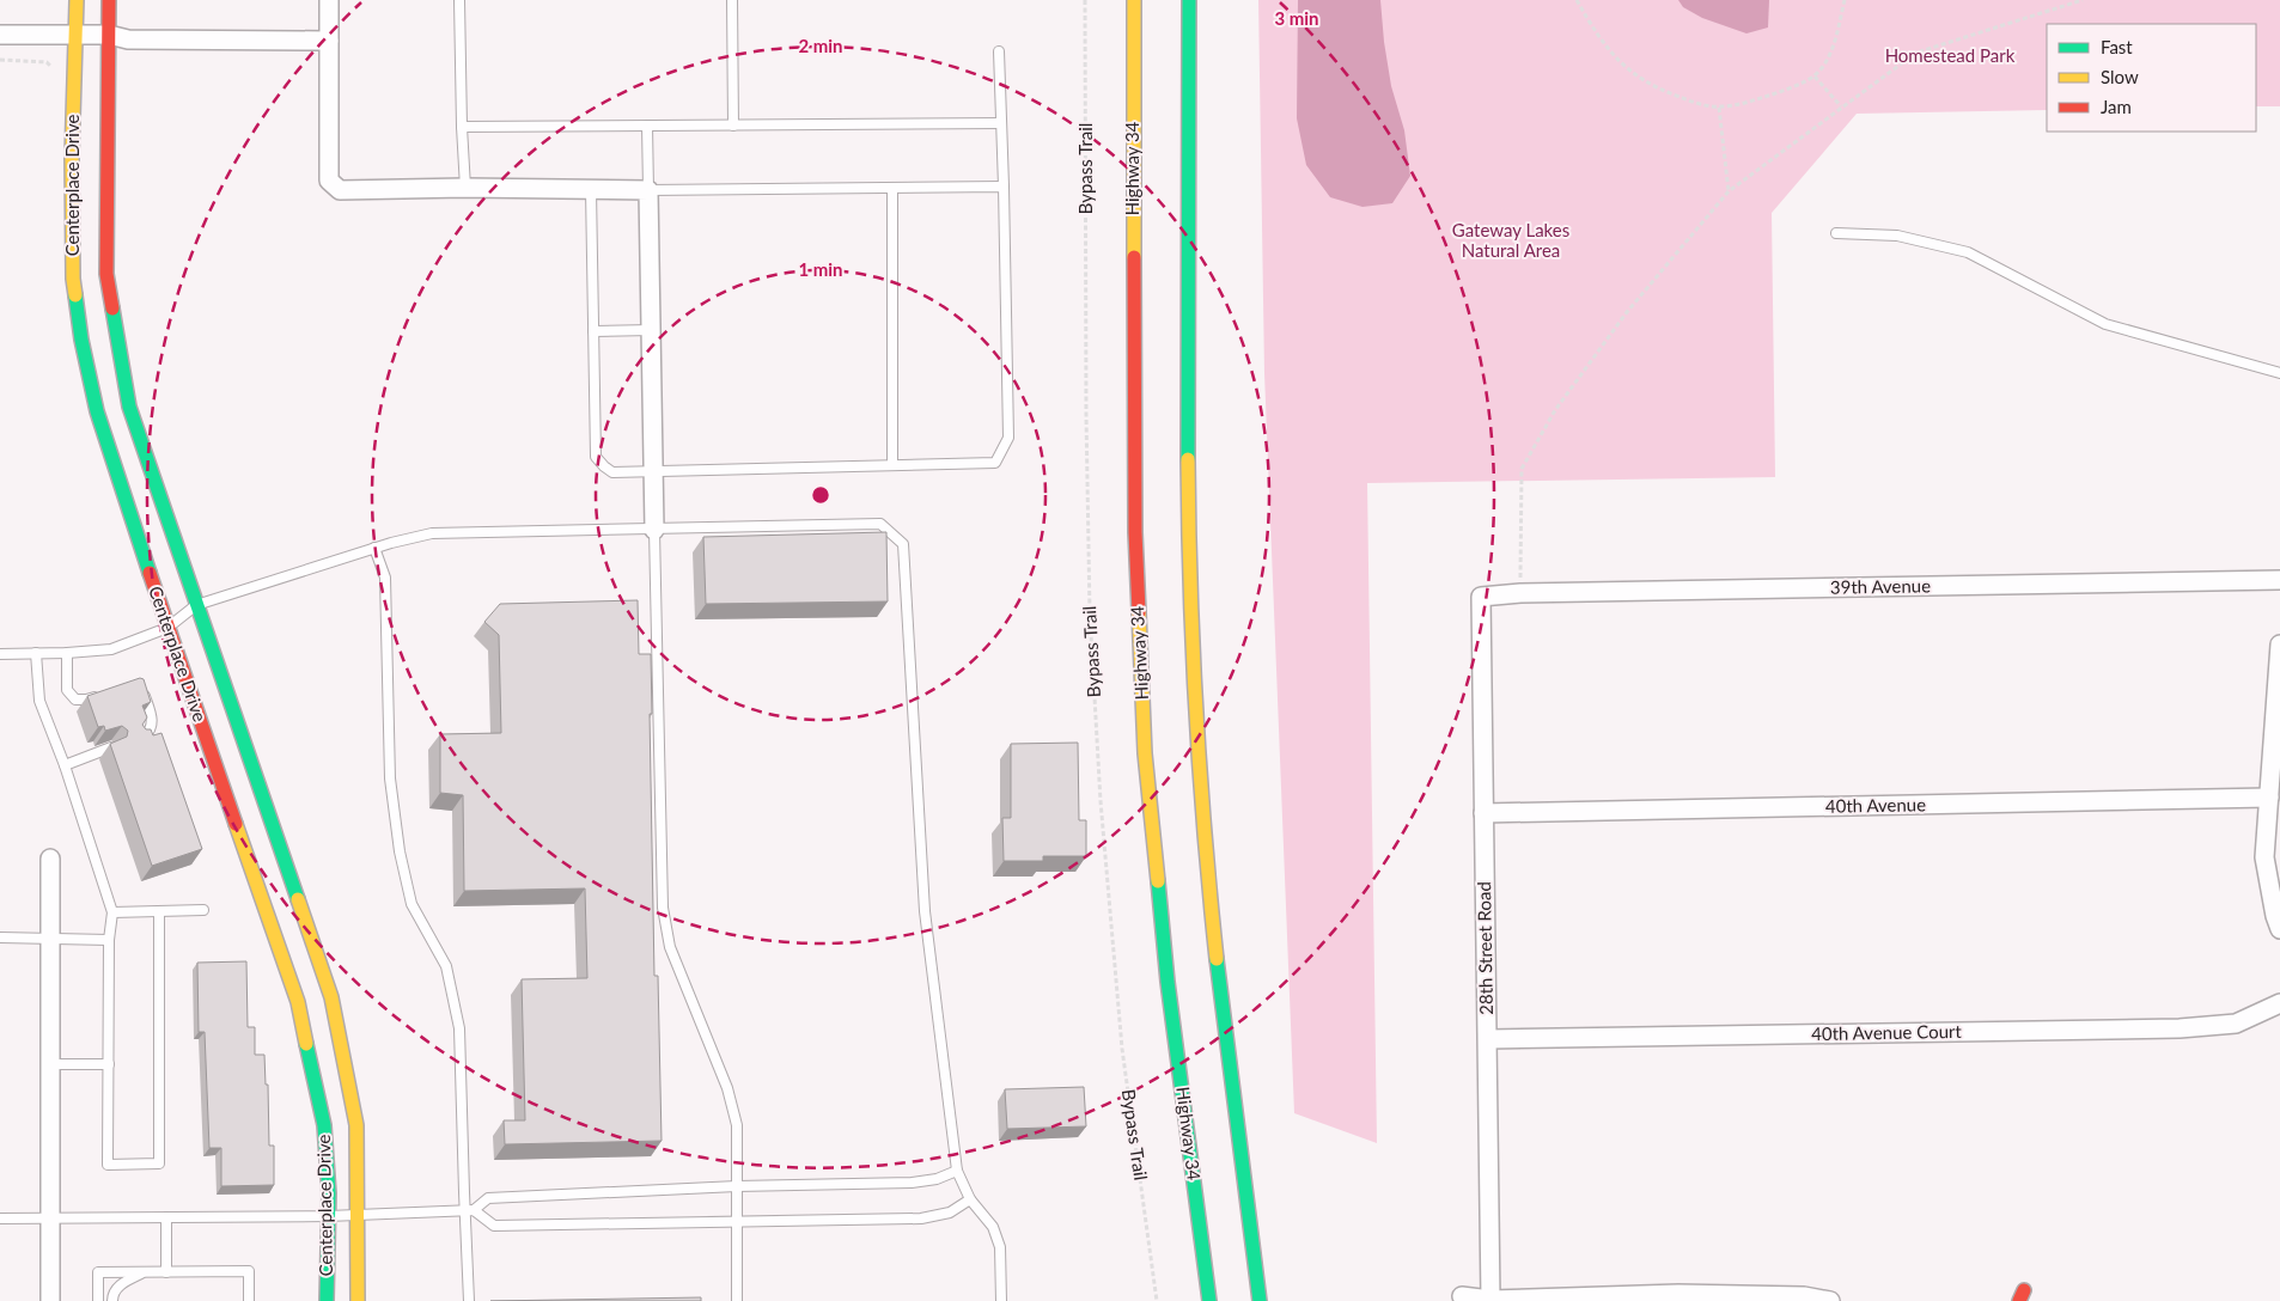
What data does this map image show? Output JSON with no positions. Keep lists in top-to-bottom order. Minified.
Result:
{"streets":{"main road":["Highway 34","Centerplace Drive"],"street":["39th Avenue","40th Avenue","28th Street Road","40th Avenue Court"],"path":["Bypass Trail"]},"crossings":[["39th Avenue","28th Street Road"],["40th Avenue","28th Street Road"],["28th Street Road","40th Avenue Court"]],"parks":["Homestead Park","Gateway Lakes Natural Area"],"legend":["Fast","Slow","Jam"],"rings":["3 min","2 min","1 min"]}
